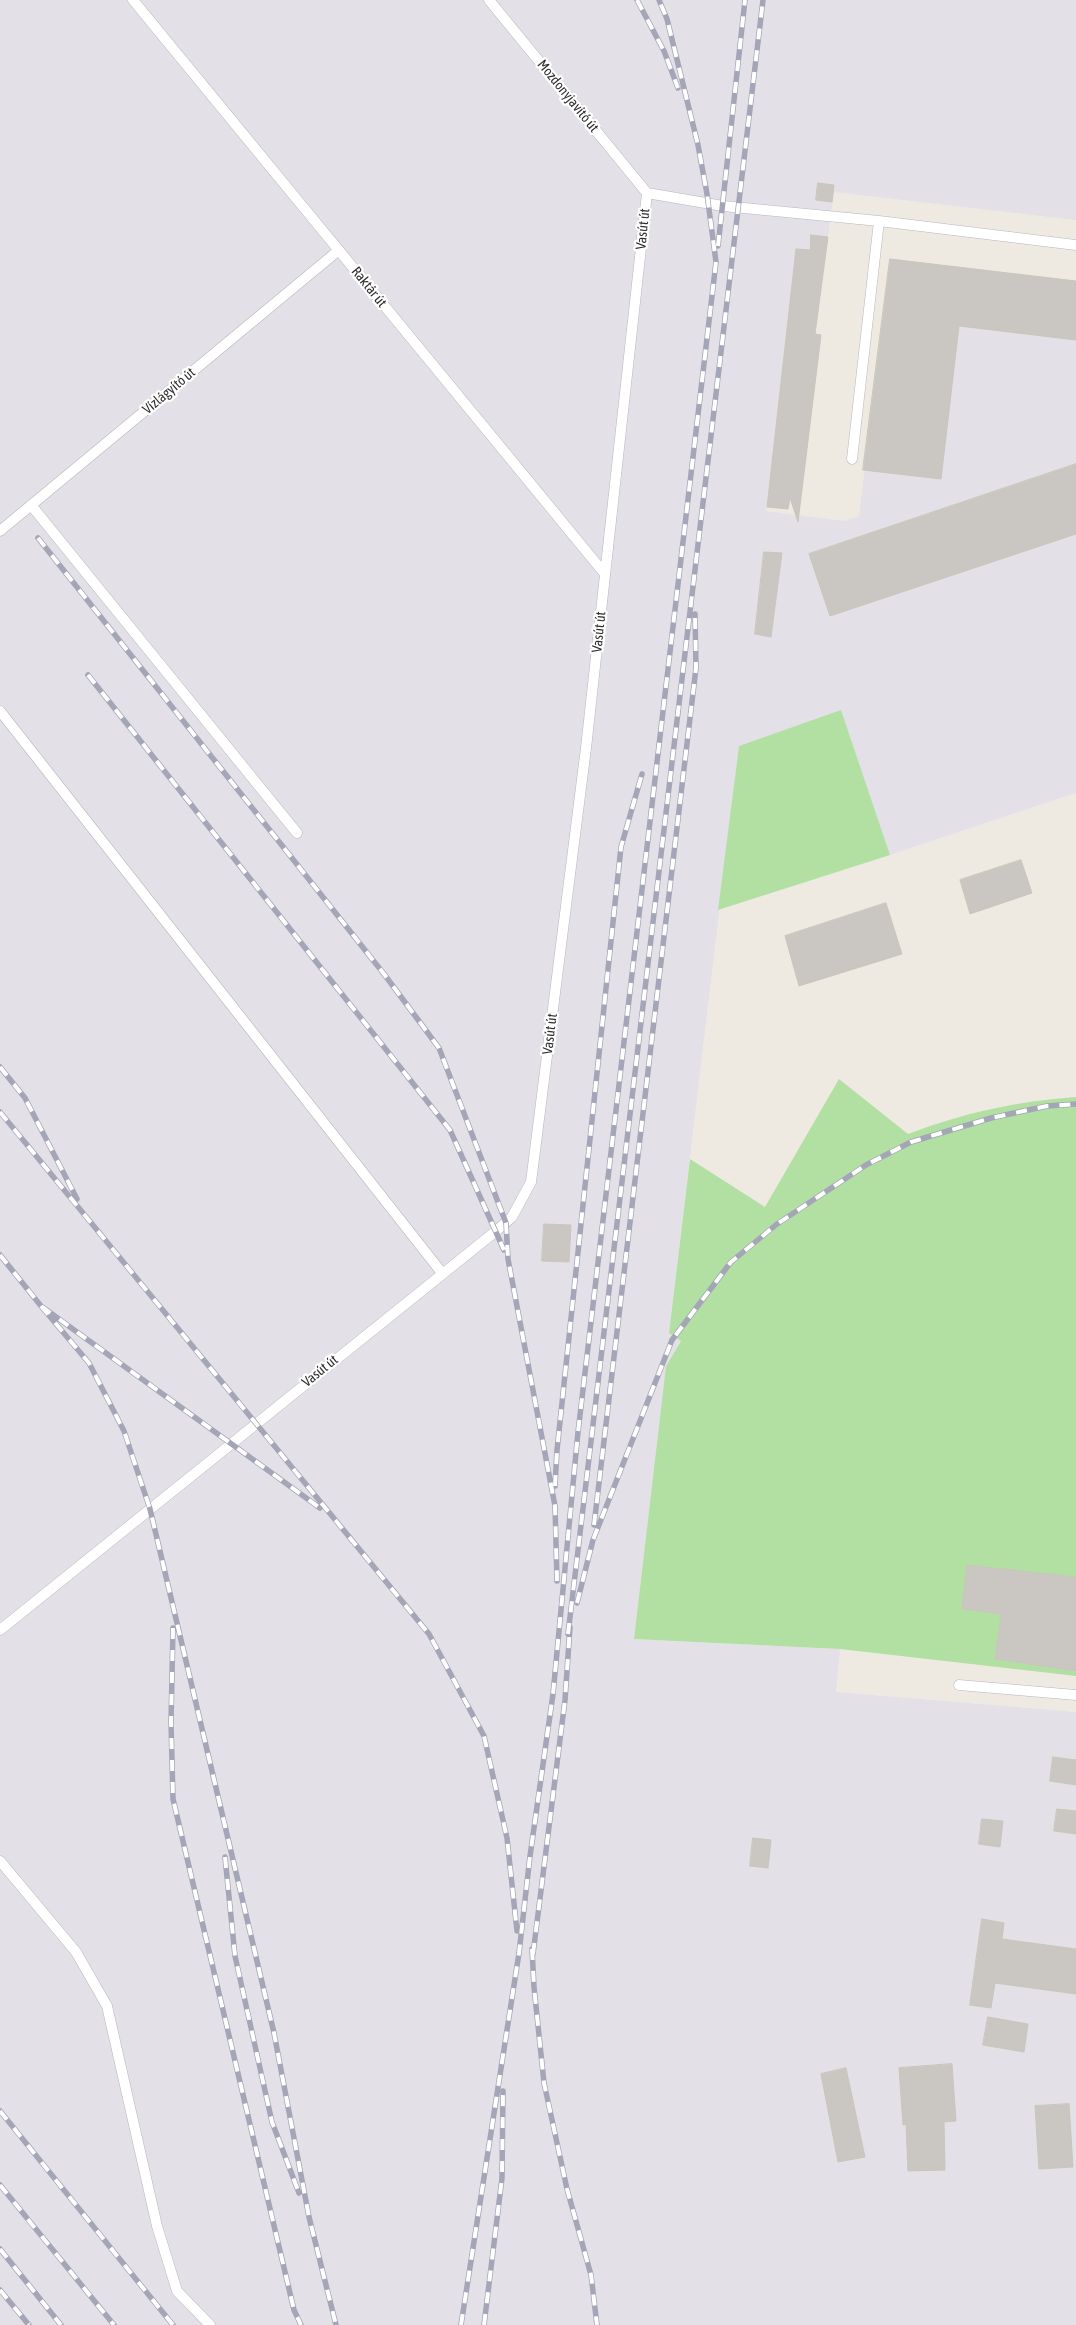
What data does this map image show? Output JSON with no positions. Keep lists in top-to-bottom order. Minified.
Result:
{"streets":{"lane":["Mozdonyjavító út","Vasút út","Raktár út","Vízlágyító út"]},"crossings":[["Mozdonyjavító út","Vasút út"],["Vasút út","Raktár út"],["Raktár út","Vízlágyító út"]]}
